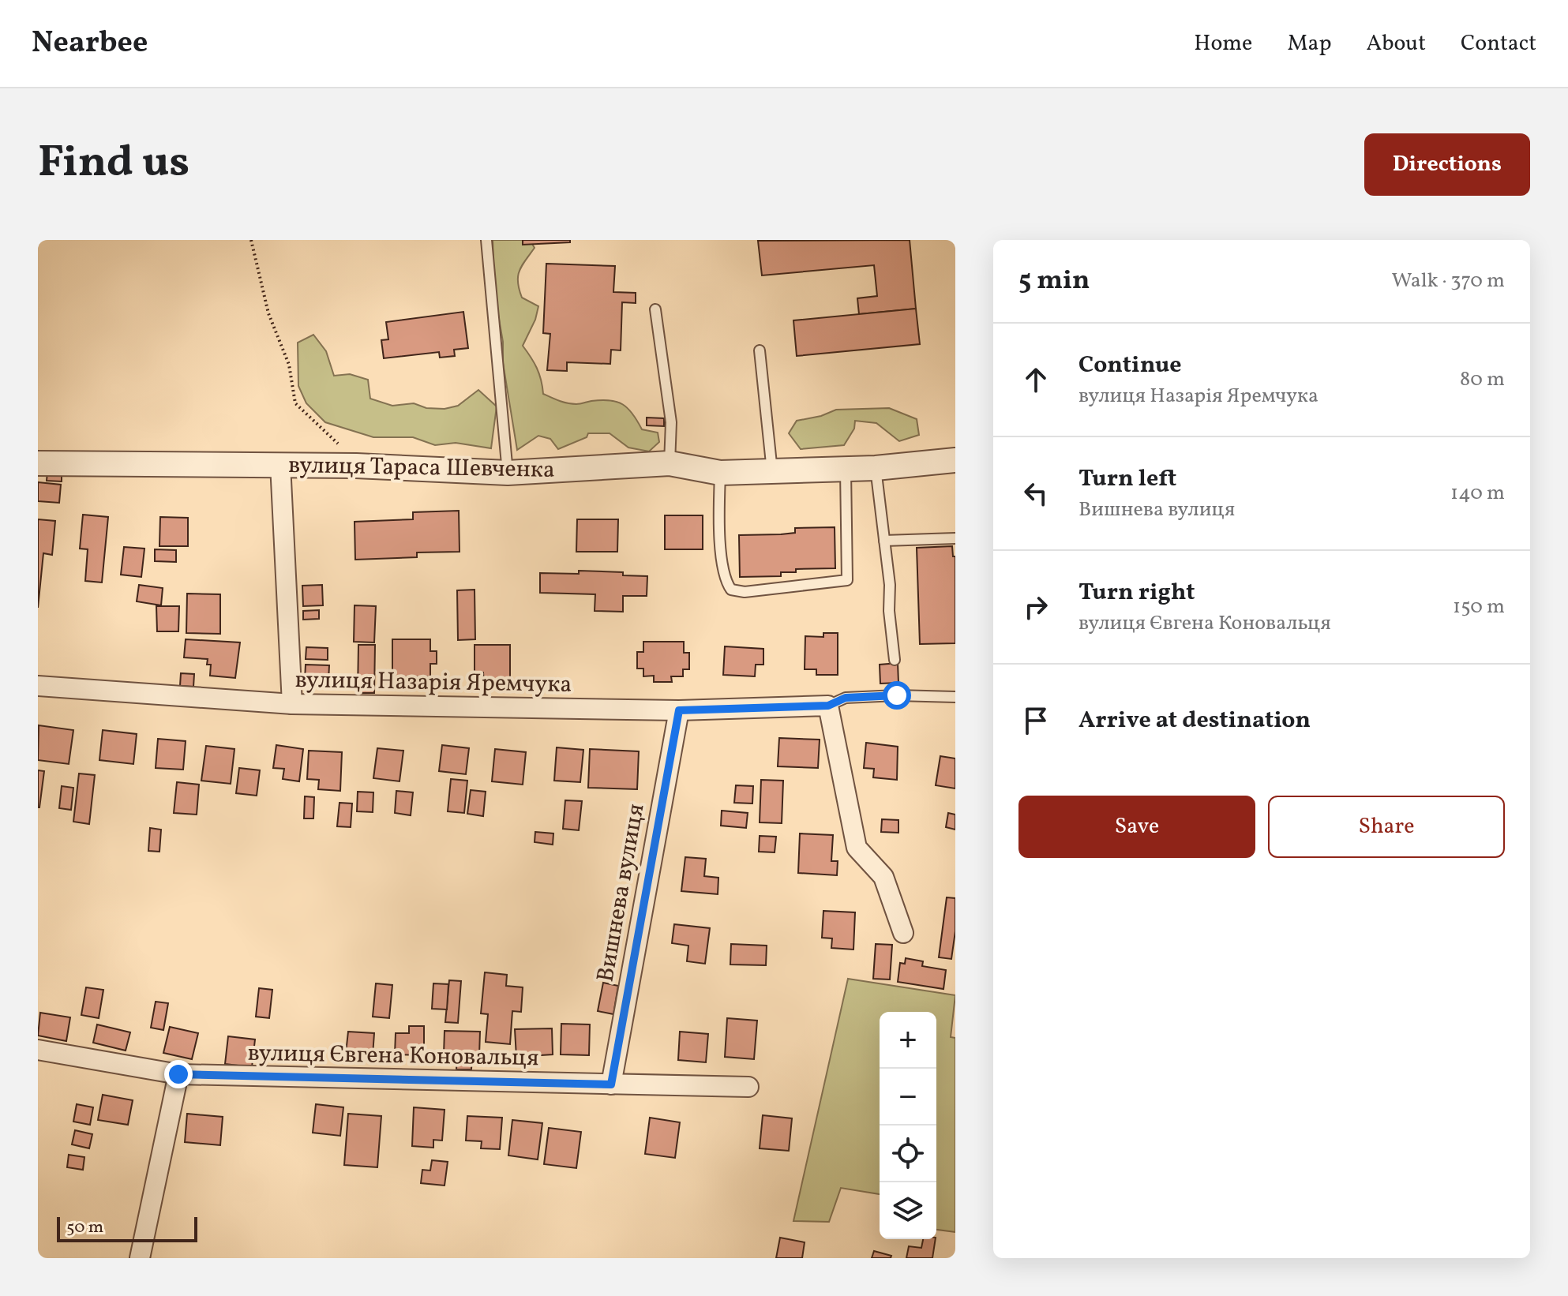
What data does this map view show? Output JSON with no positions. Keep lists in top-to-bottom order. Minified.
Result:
{"streets":{"street":["вулиця Тараса Шевченка","вулиця Назарія Яремчука","Вишнева вулиця","вулиця Євгена Коновальця"]},"crossings":[["вулиця Назарія Яремчука","Вишнева вулиця"],["Вишнева вулиця","вулиця Євгена Коновальця"]],"scale_bar":"50 m","page":{"header":"Nearbee","nav":["Home","Map","About","Contact"],"title":"Find us","buttons":["Directions",["Save","Share"]],"heading":["5 min","Walk · 370 m"],"list":[["Continue","вулиця Назарія Яремчука","80 m"],["Turn left","Вишнева вулиця","140 m"],["Turn right","вулиця Євгена Коновальця","150 m"],"Arrive at destination"],"map_buttons":["+","−"],"scale":"50 m"}}
